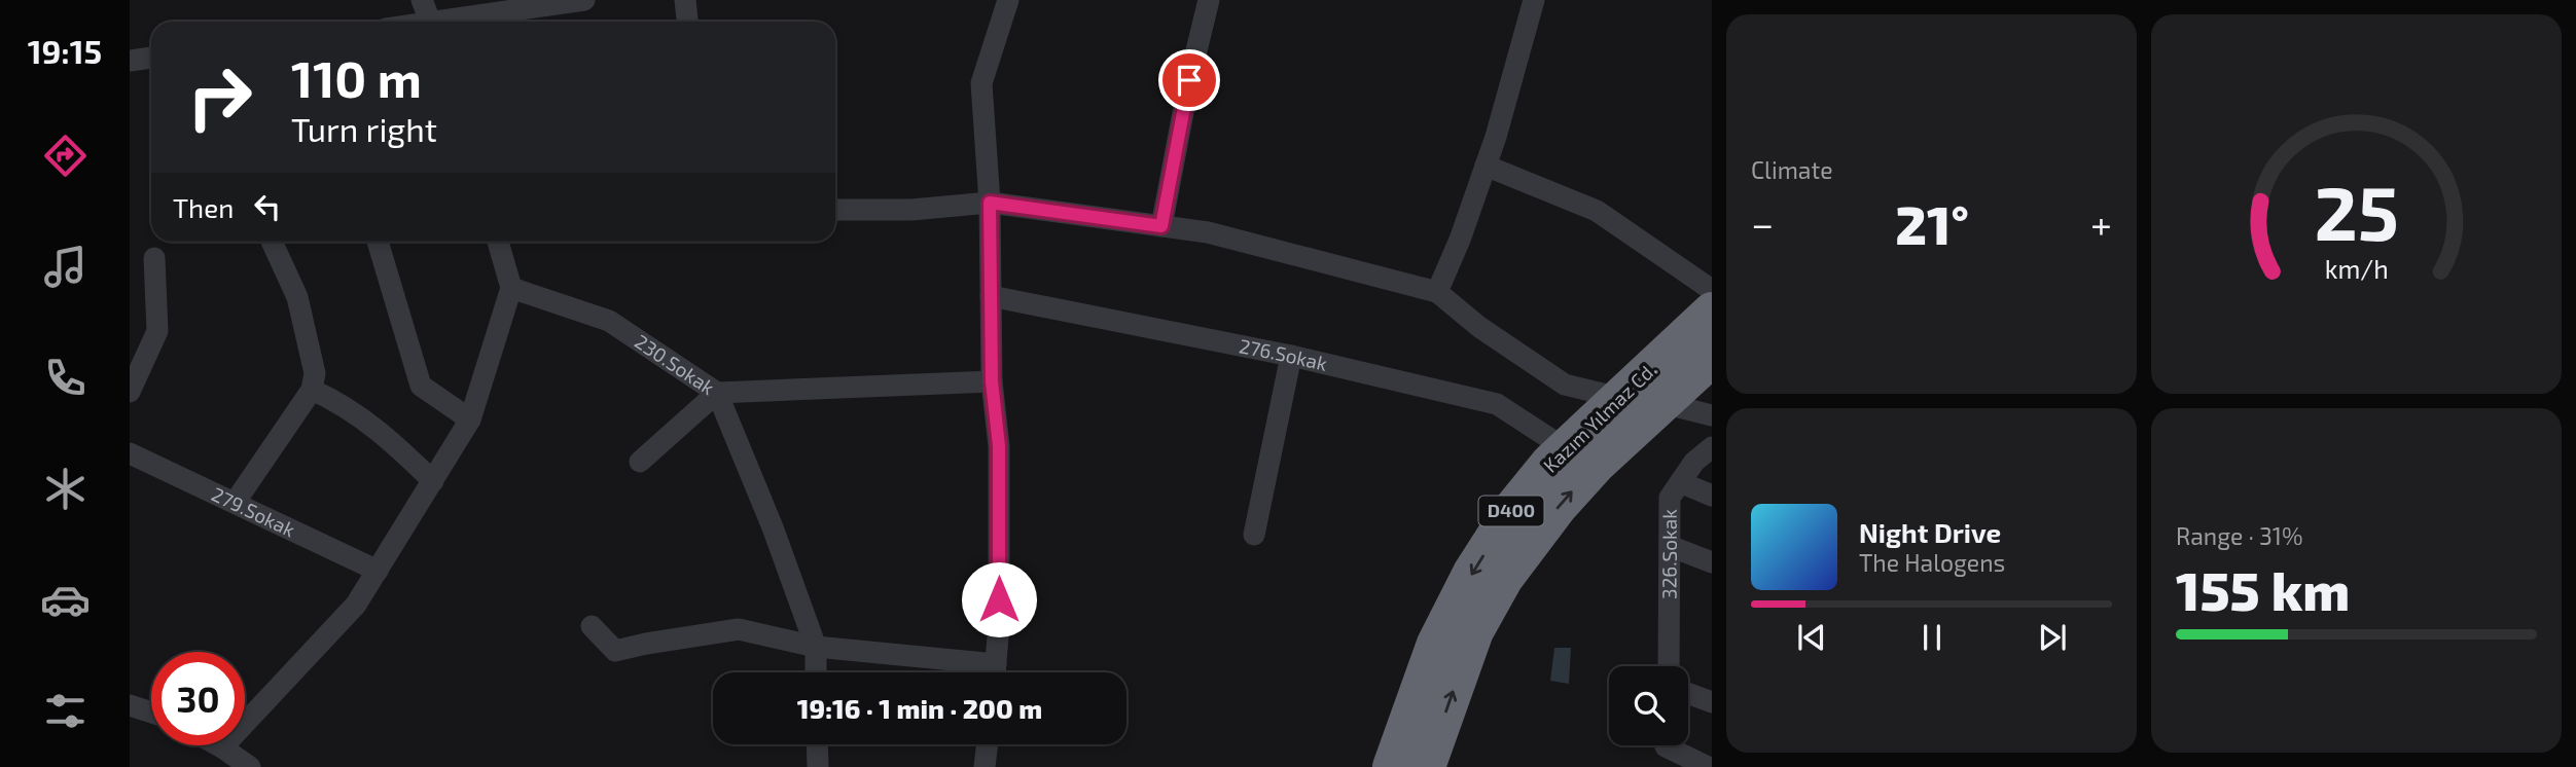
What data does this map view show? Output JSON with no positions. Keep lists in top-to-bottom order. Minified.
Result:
{"streets":{"highway":["Kazım Yılmaz Cd.","D400"],"street":["276.Sokak","230.Sokak","279.Sokak","326.Sokak"]},"crossings":[["276.Sokak","Kazım Yılmaz Cd."]],"page":{"tabs":"19:15","tile":["Climate",["Range · 31%","155 km"]],"turn":["110 m","Turn right"],"then":"Then","heat":["−","21°","+"],"song":["Night Drive","The Halogens"],"limit":"30","trip":"19:16 · 1 min · 200 m","gauge":["25","km/h"]}}
